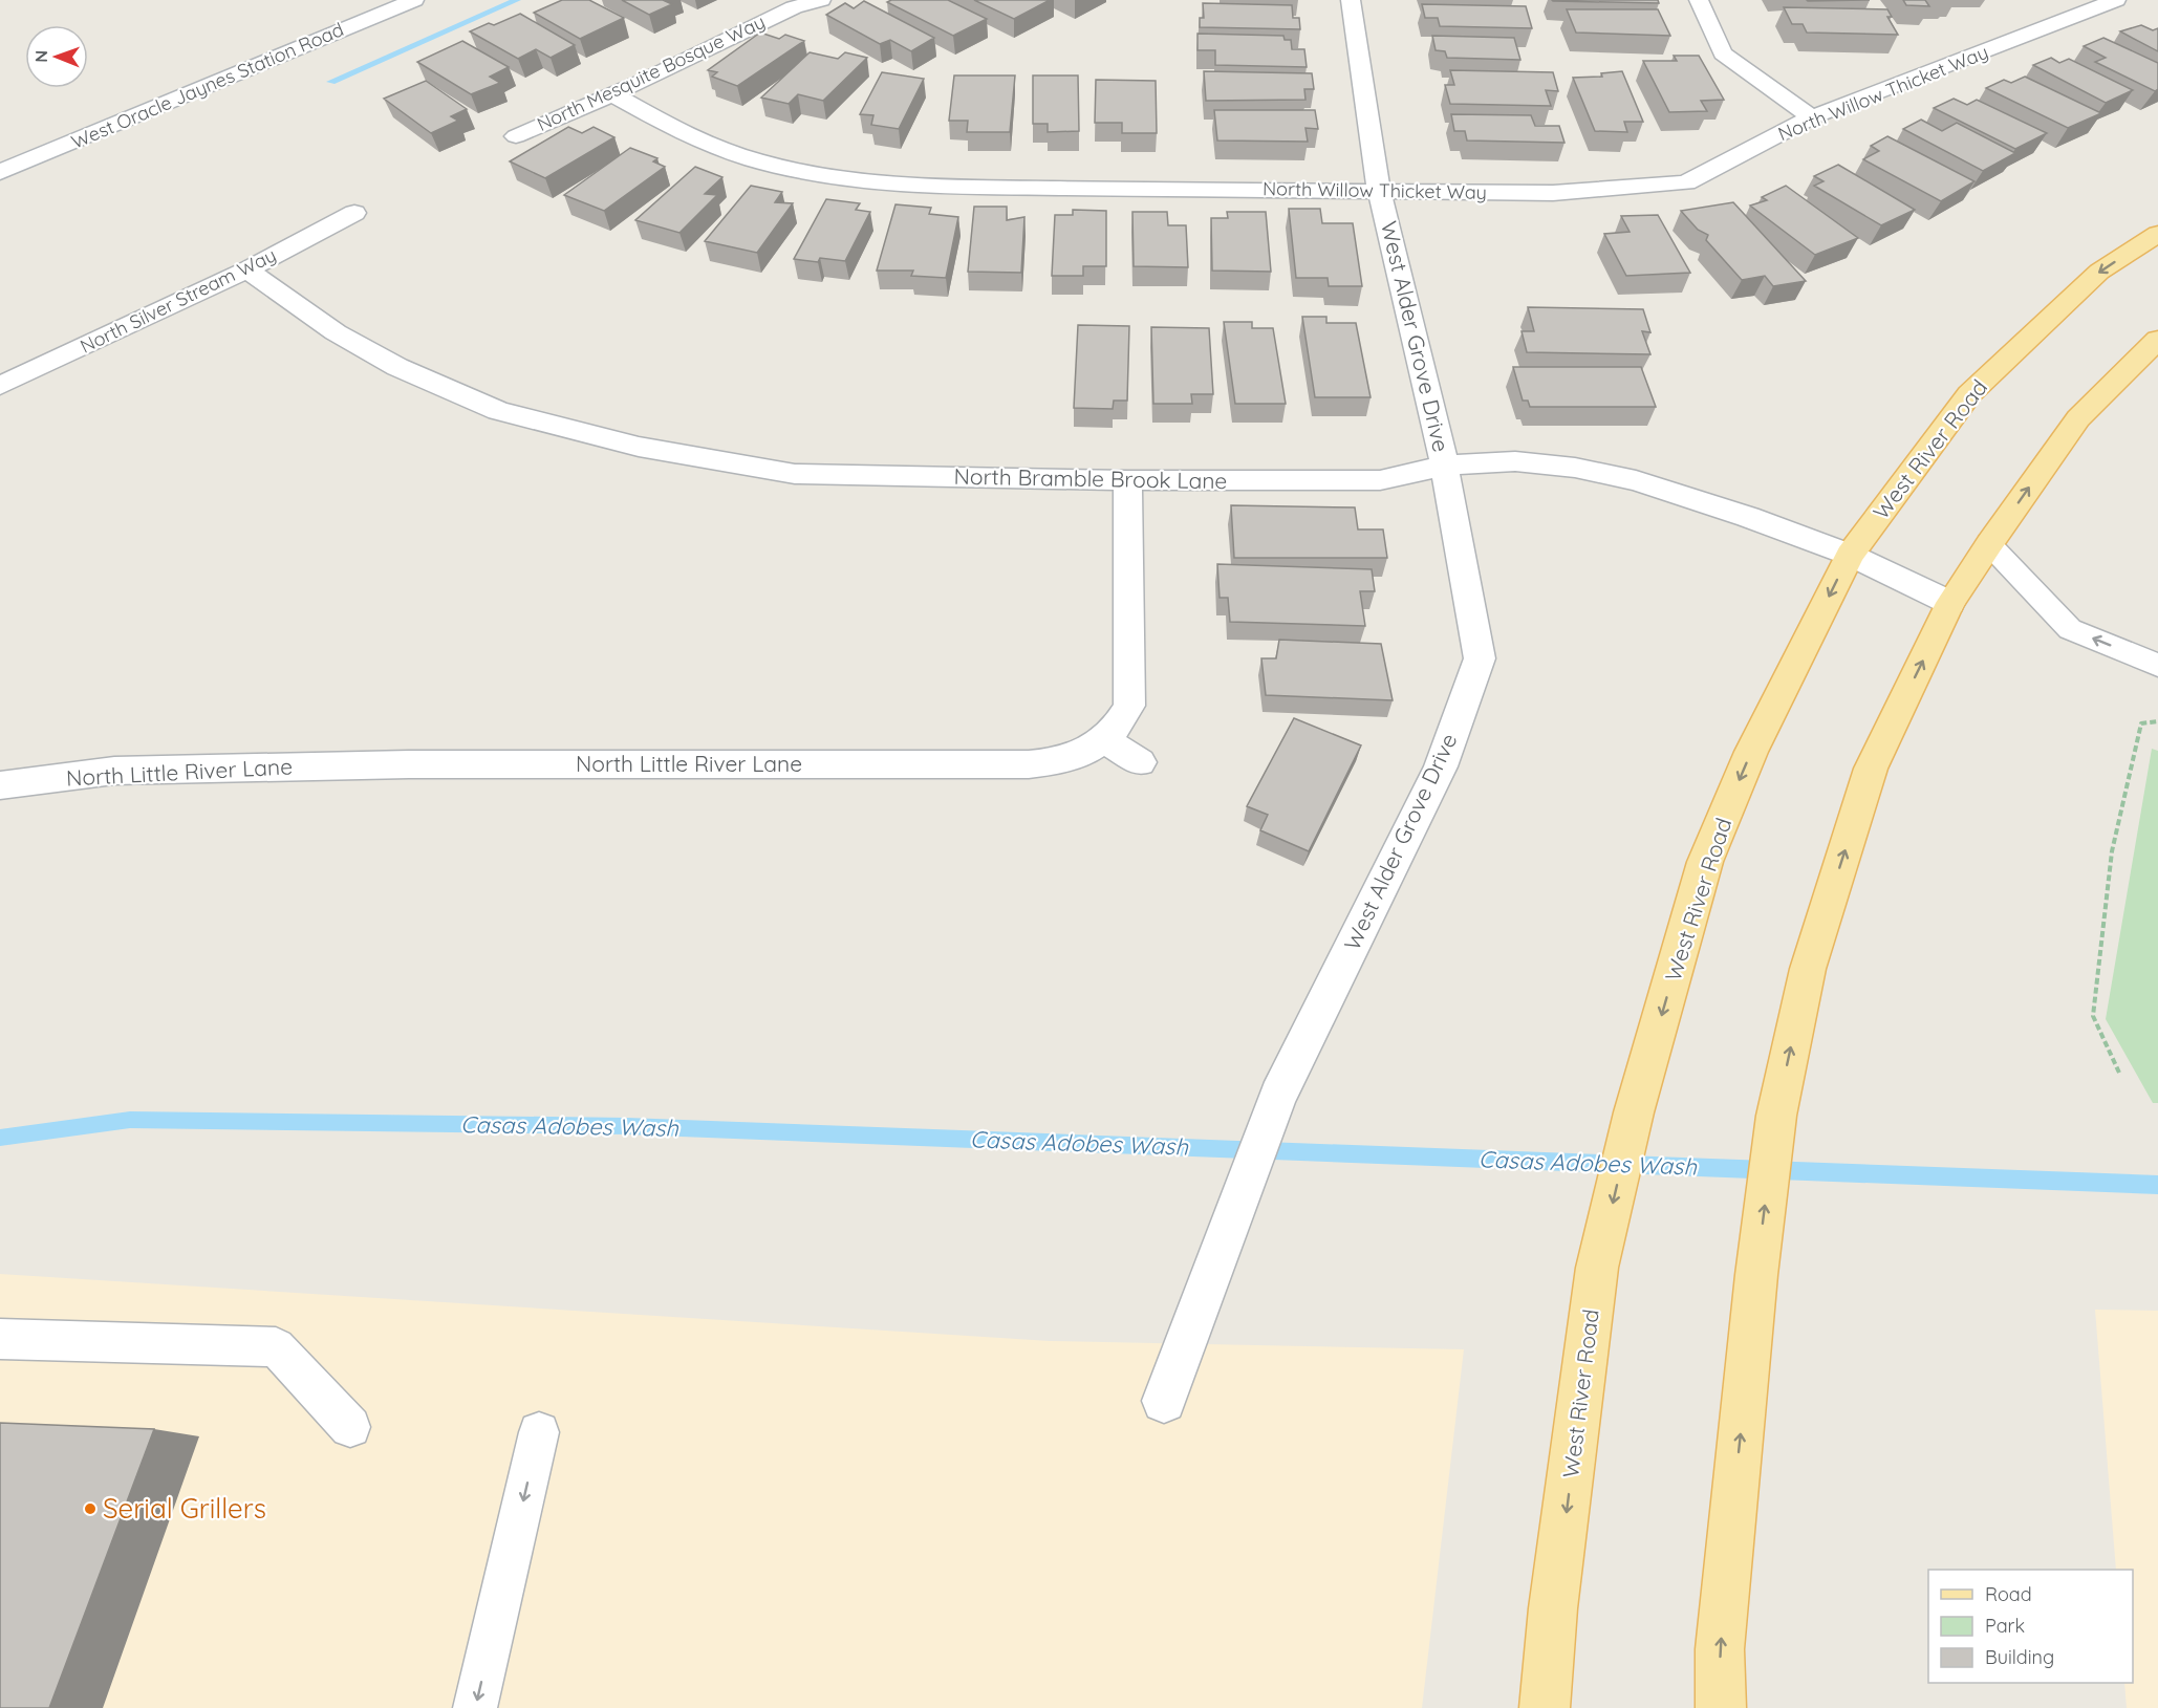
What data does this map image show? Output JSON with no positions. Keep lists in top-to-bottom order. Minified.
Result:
{"streets":{"main road":["West River Road"],"street":["North Mesquite Bosque Way","West Oracle Jaynes Station Road","North Willow Thicket Way","North Silver Stream Way","West Alder Grove Drive","North Bramble Brook Lane","North Little River Lane"]},"crossings":[["North Mesquite Bosque Way","North Willow Thicket Way"],["North Willow Thicket Way","West Alder Grove Drive"],["North Silver Stream Way","North Bramble Brook Lane"],["West Alder Grove Drive","North Bramble Brook Lane"],["West River Road","North Bramble Brook Lane"],["North Bramble Brook Lane","North Little River Lane"]],"water":["Casas Adobes Wash"],"places":["Serial Grillers"],"legend":["Road","Park","Building"],"north":"left"}
